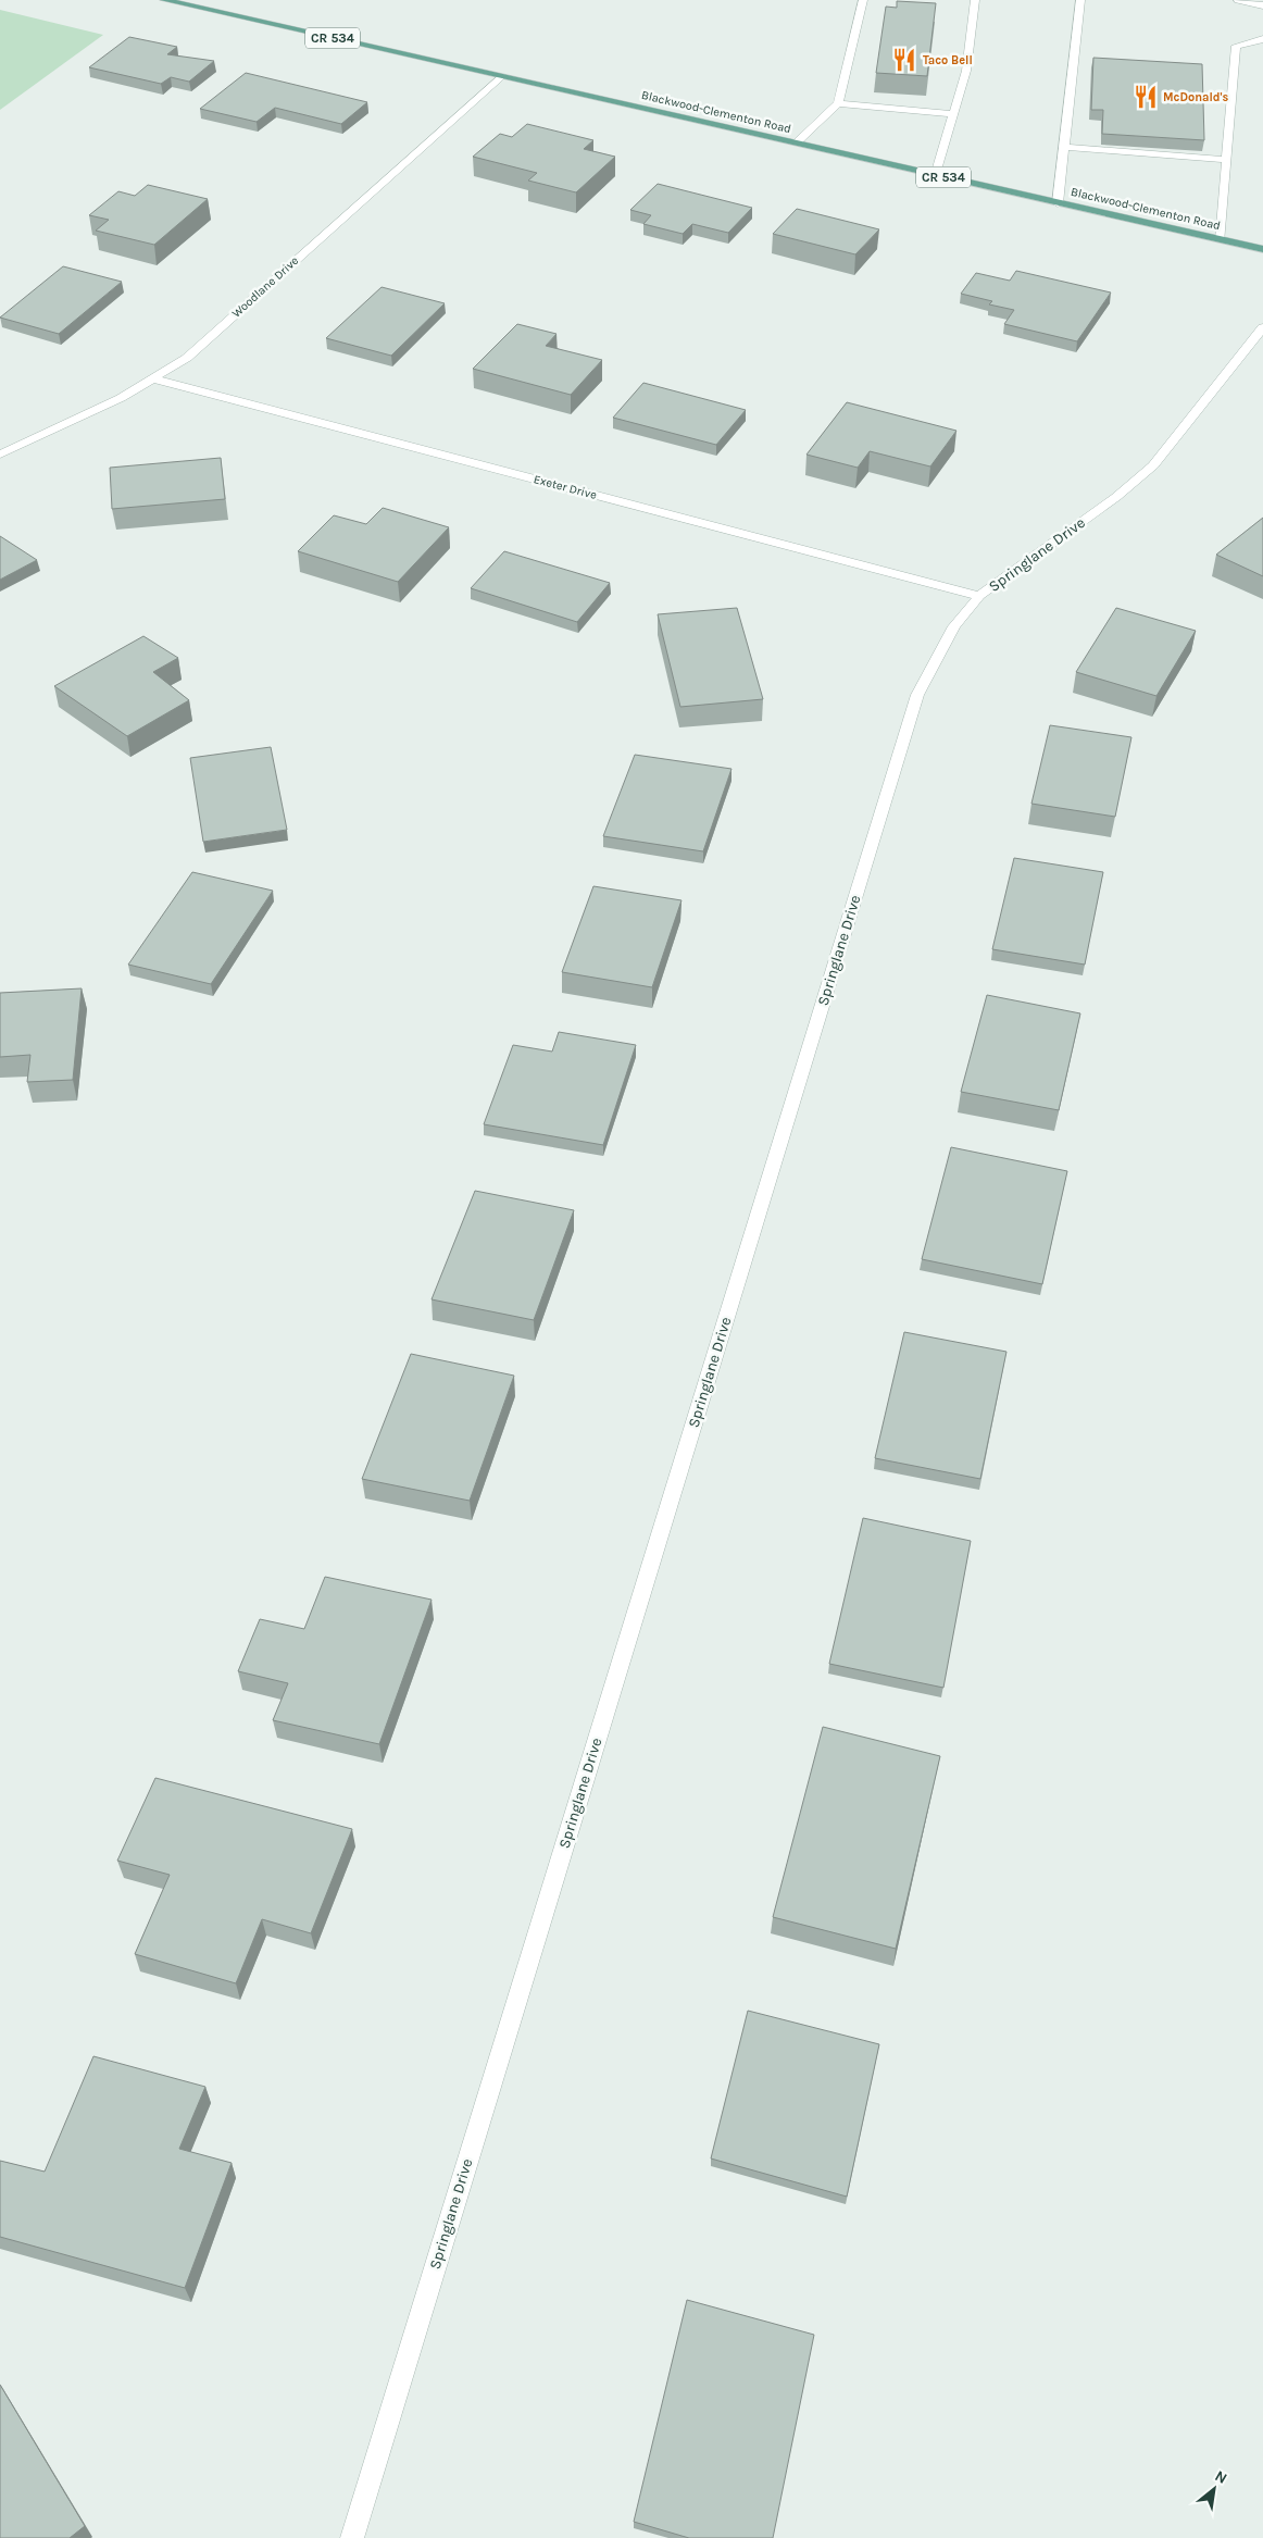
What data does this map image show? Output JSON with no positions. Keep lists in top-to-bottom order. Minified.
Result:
{"streets":{"main road":["CR 534","Blackwood-Clementon Road"],"street":["Woodlane Drive","Exeter Drive","Springlane Drive"]},"crossings":[["Blackwood-Clementon Road","Woodlane Drive"],["Woodlane Drive","Exeter Drive"],["Exeter Drive","Springlane Drive"]],"places":{"restaurant":["Taco Bell","McDonald's"]},"north":"top right"}
